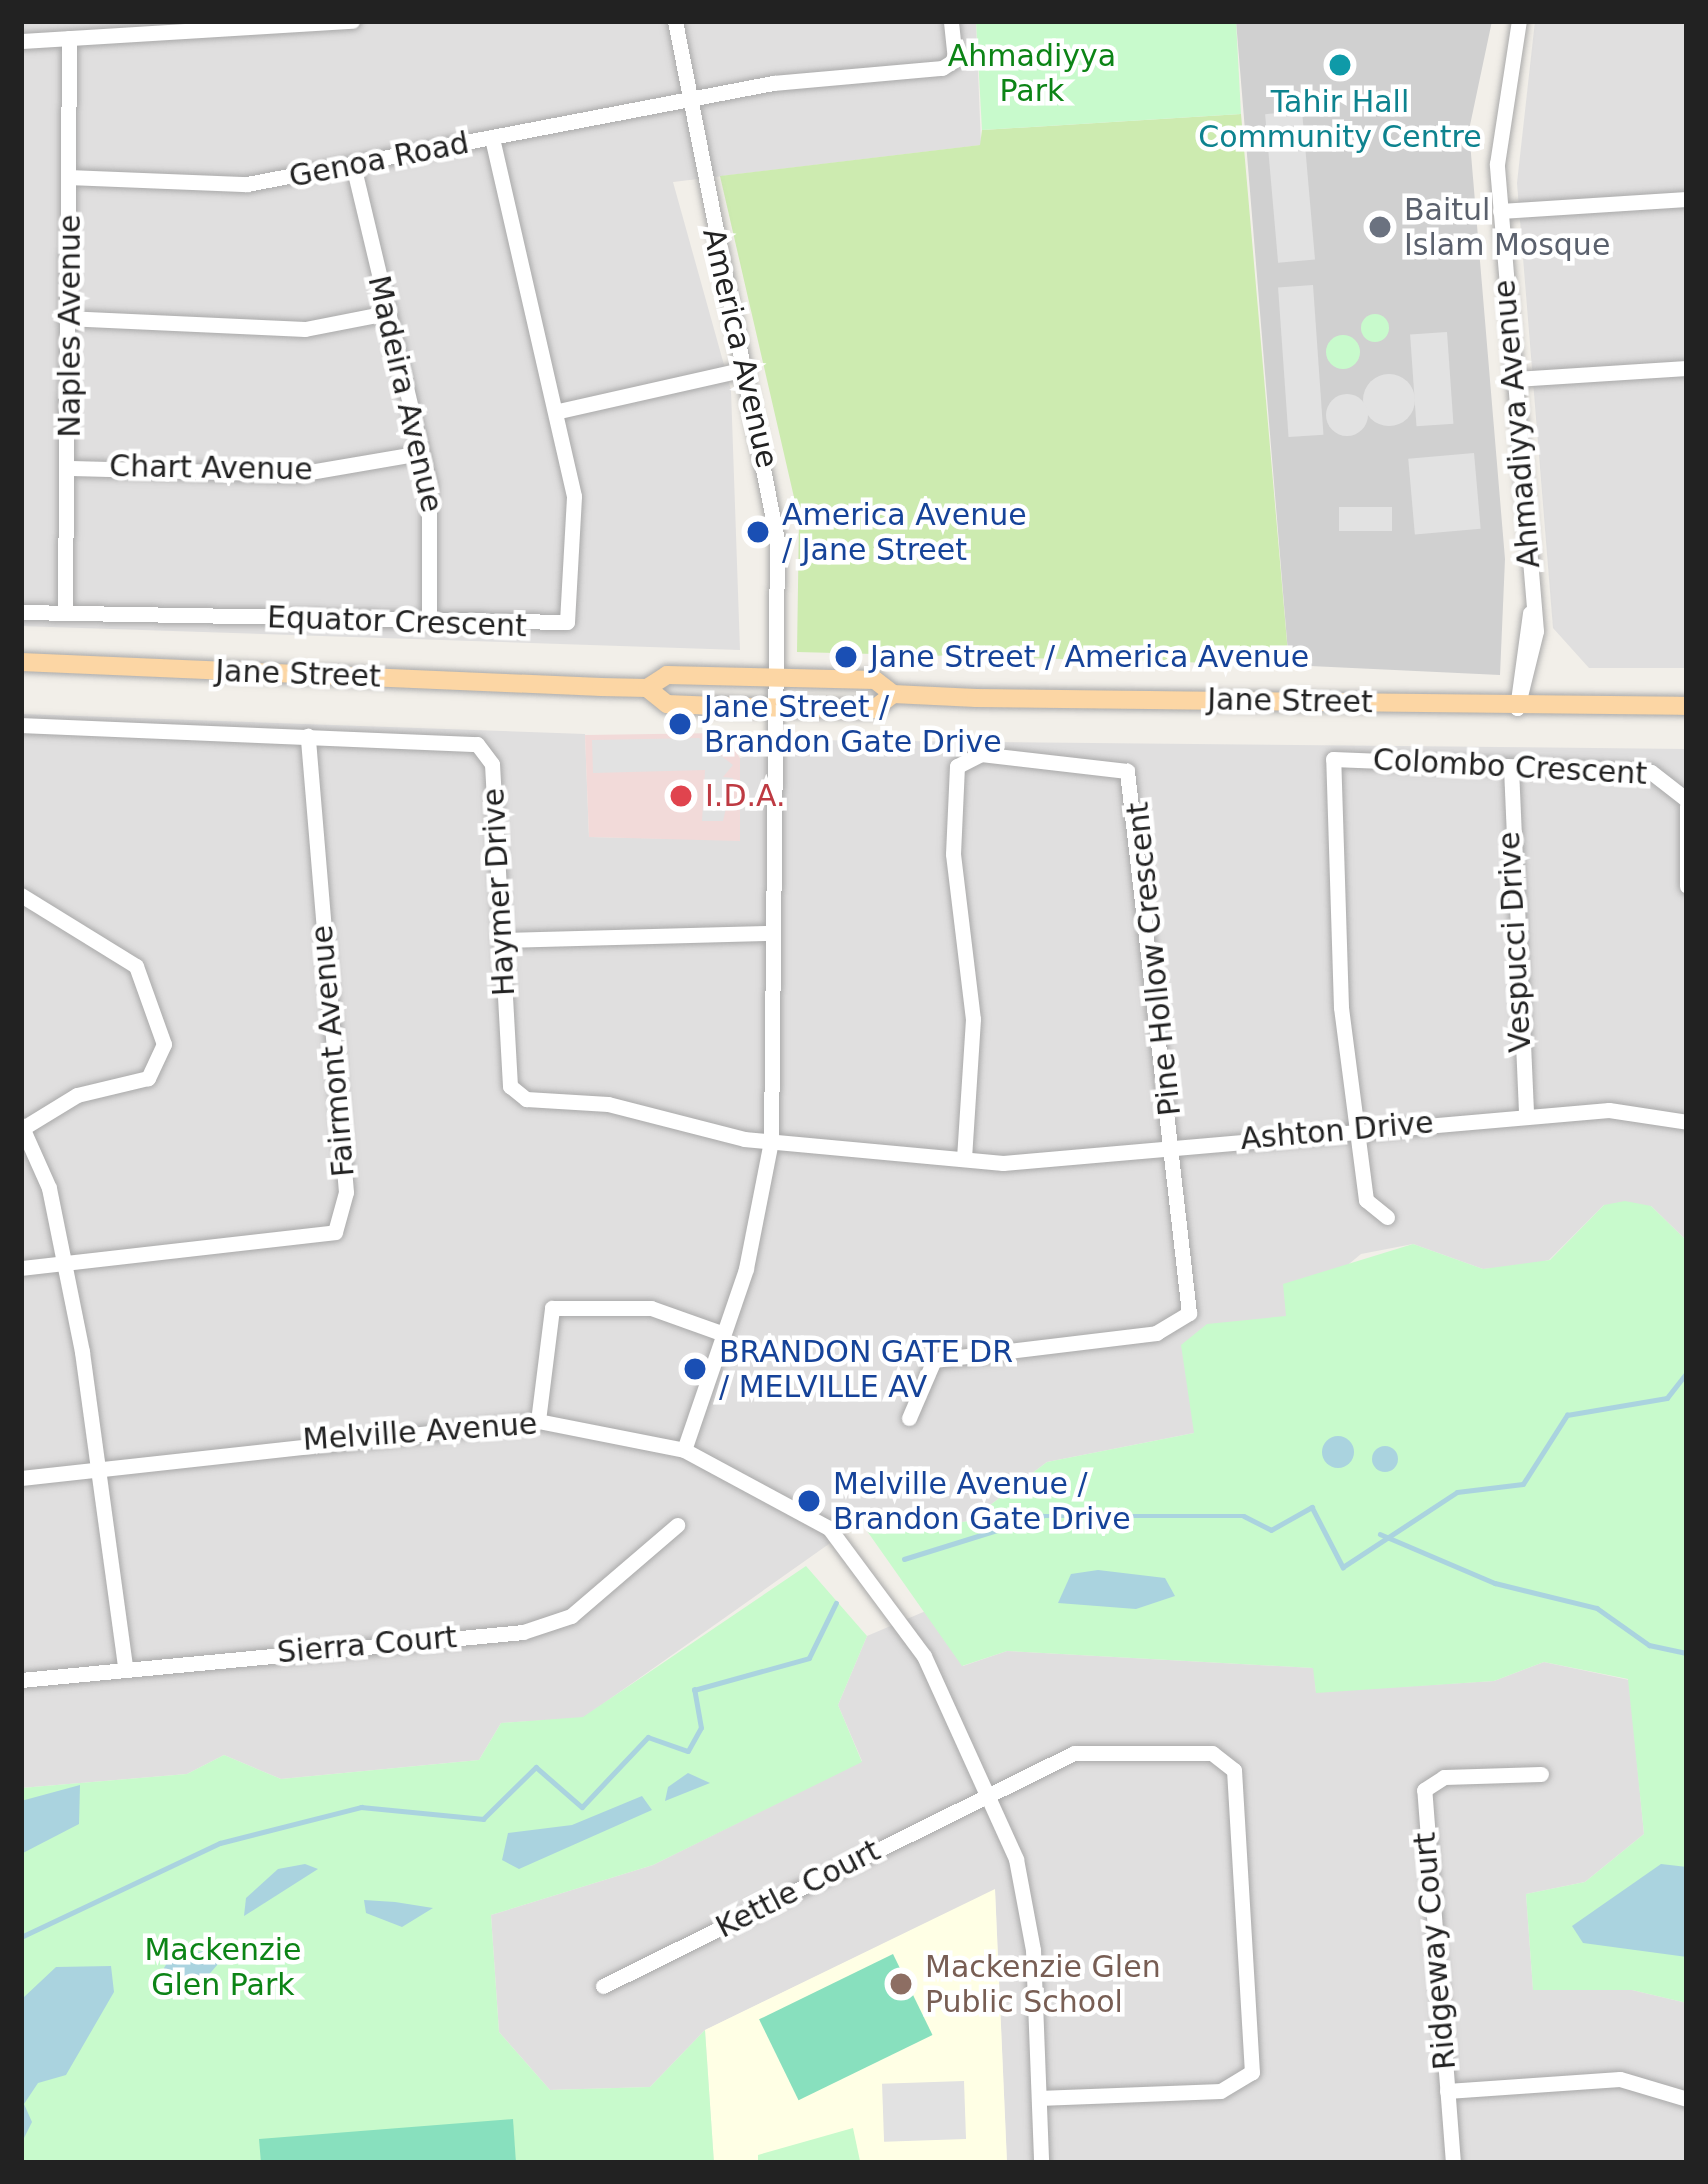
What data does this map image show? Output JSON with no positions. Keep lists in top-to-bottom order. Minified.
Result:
{"streets":{"main road":["Jane Street"],"street":["Genoa Road","Naples Avenue","America Avenue","Madeira Avenue","Ahmadiyya Avenue","Chart Avenue","Equator Crescent","Colombo Crescent","Haymer Drive","Vespucci Drive","Pine Hollow Crescent","Fairmont Avenue","Ashton Drive","Melville Avenue","Sierra Court","Kettle Court","Ridgeway Court"]},"crossings":[["Genoa Road","Naples Avenue"],["Genoa Road","America Avenue"],["Genoa Road","Madeira Avenue"],["Genoa Road","Equator Crescent"],["Naples Avenue","Chart Avenue"],["Naples Avenue","Equator Crescent"],["America Avenue","Jane Street"],["America Avenue","Haymer Drive"],["America Avenue","Ashton Drive"],["America Avenue","Melville Avenue"],["Madeira Avenue","Chart Avenue"],["Madeira Avenue","Equator Crescent"],["Ahmadiyya Avenue","Jane Street"],["Colombo Crescent","Vespucci Drive"],["Colombo Crescent","Ashton Drive"],["Haymer Drive","Fairmont Avenue"],["Haymer Drive","Ashton Drive"],["Vespucci Drive","Ashton Drive"],["Pine Hollow Crescent","Ashton Drive"],["Melville Avenue","Kettle Court"]],"parks":["Ahmadiyya Park","Mackenzie Glen Park"],"places":["Tahir Hall Community Centre","Baitul Islam Mosque","America Avenue / Jane Street","Jane Street / America Avenue","Jane Street / Brandon Gate Drive","I.D.A.","BRANDON GATE DR / MELVILLE AV","Melville Avenue / Brandon Gate Drive","Mackenzie Glen Public School"]}
